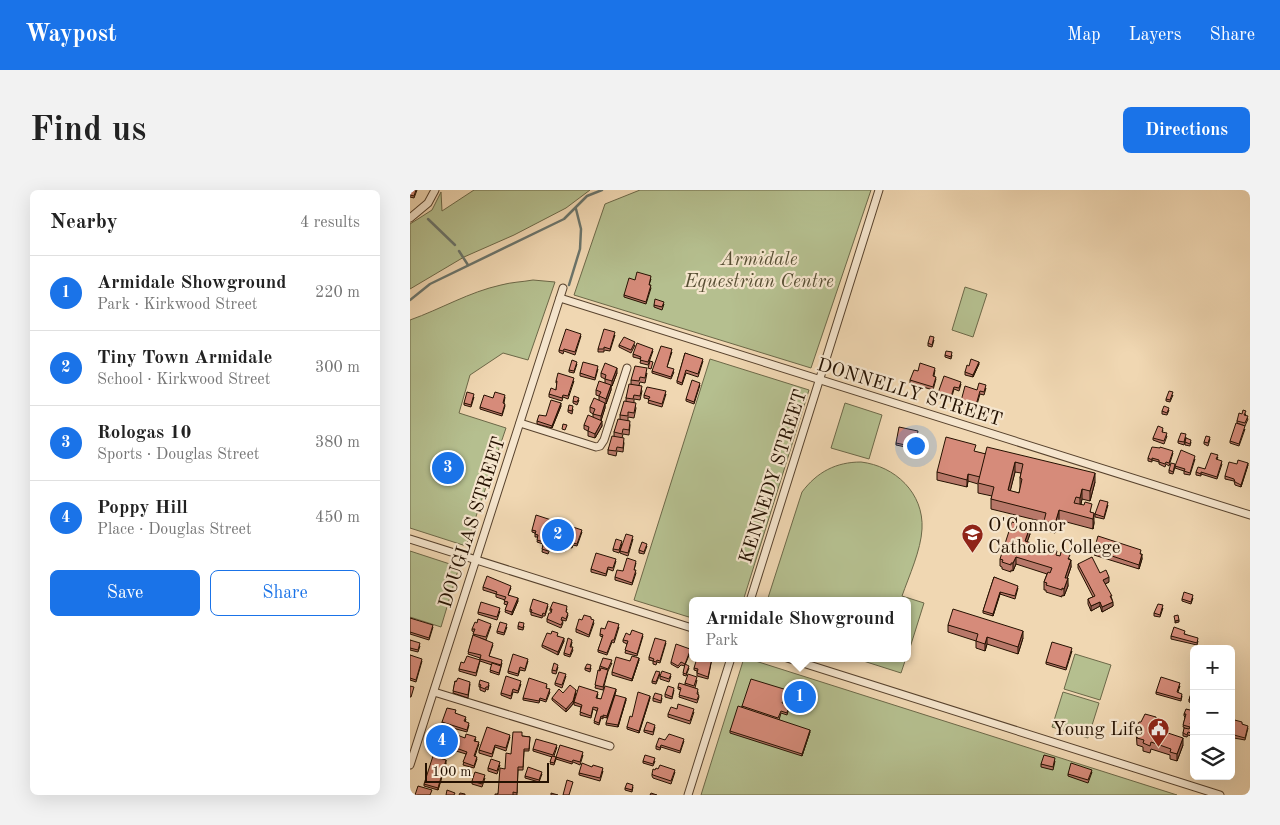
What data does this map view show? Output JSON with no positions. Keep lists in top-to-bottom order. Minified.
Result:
{"streets":{"street":["DONNELLY STREET","KENNEDY STREET","DOUGLAS STREET"]},"crossings":[["DONNELLY STREET","KENNEDY STREET"],["DONNELLY STREET","DOUGLAS STREET"]],"parks":["Armidale Equestrian Centre"],"places":{"school or university":["O'Connor Catholic College"],"public building":["Young Life"]},"scale_bar":"100 m","page":{"header":"Waypost","nav":["Map","Layers","Share"],"buttons":["Directions",["Save","Share"]],"title":"Find us","heading":["Nearby","4 results"],"list":[{"mark":"1","name":"Armidale Showground","note":"Park · Kirkwood Street","value":"220 m"},{"mark":"2","name":"Tiny Town Armidale","note":"School · Kirkwood Street","value":"300 m"},{"mark":"3","name":"Rologas 10","note":"Sports · Douglas Street","value":"380 m"},{"mark":"4","name":"Poppy Hill","note":"Place · Douglas Street","value":"450 m"}],"pins":["3","2","1","4"],"popup":["Armidale Showground","Park"],"map_buttons":["+","−"],"scale":"100 m"}}
